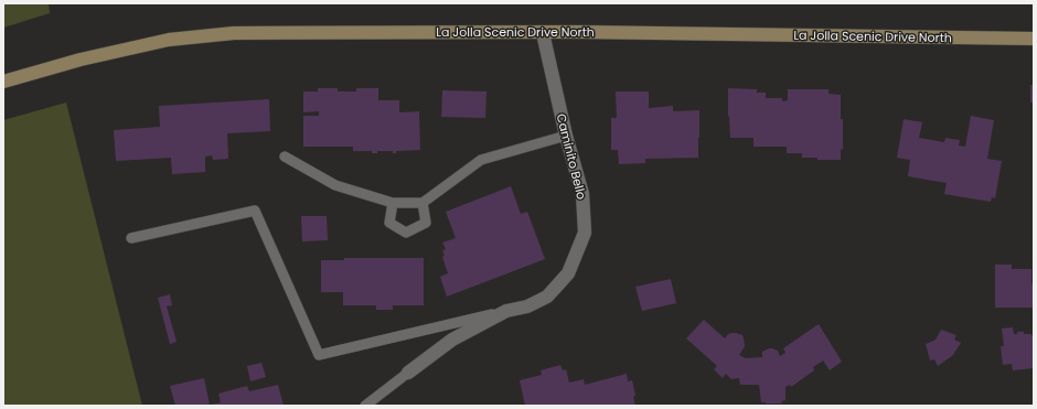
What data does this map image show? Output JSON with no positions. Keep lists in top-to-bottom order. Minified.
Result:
{"streets":{"main road":["La Jolla Scenic Drive North"],"street":["Caminito Bello"]},"crossings":[["La Jolla Scenic Drive North","Caminito Bello"]]}
